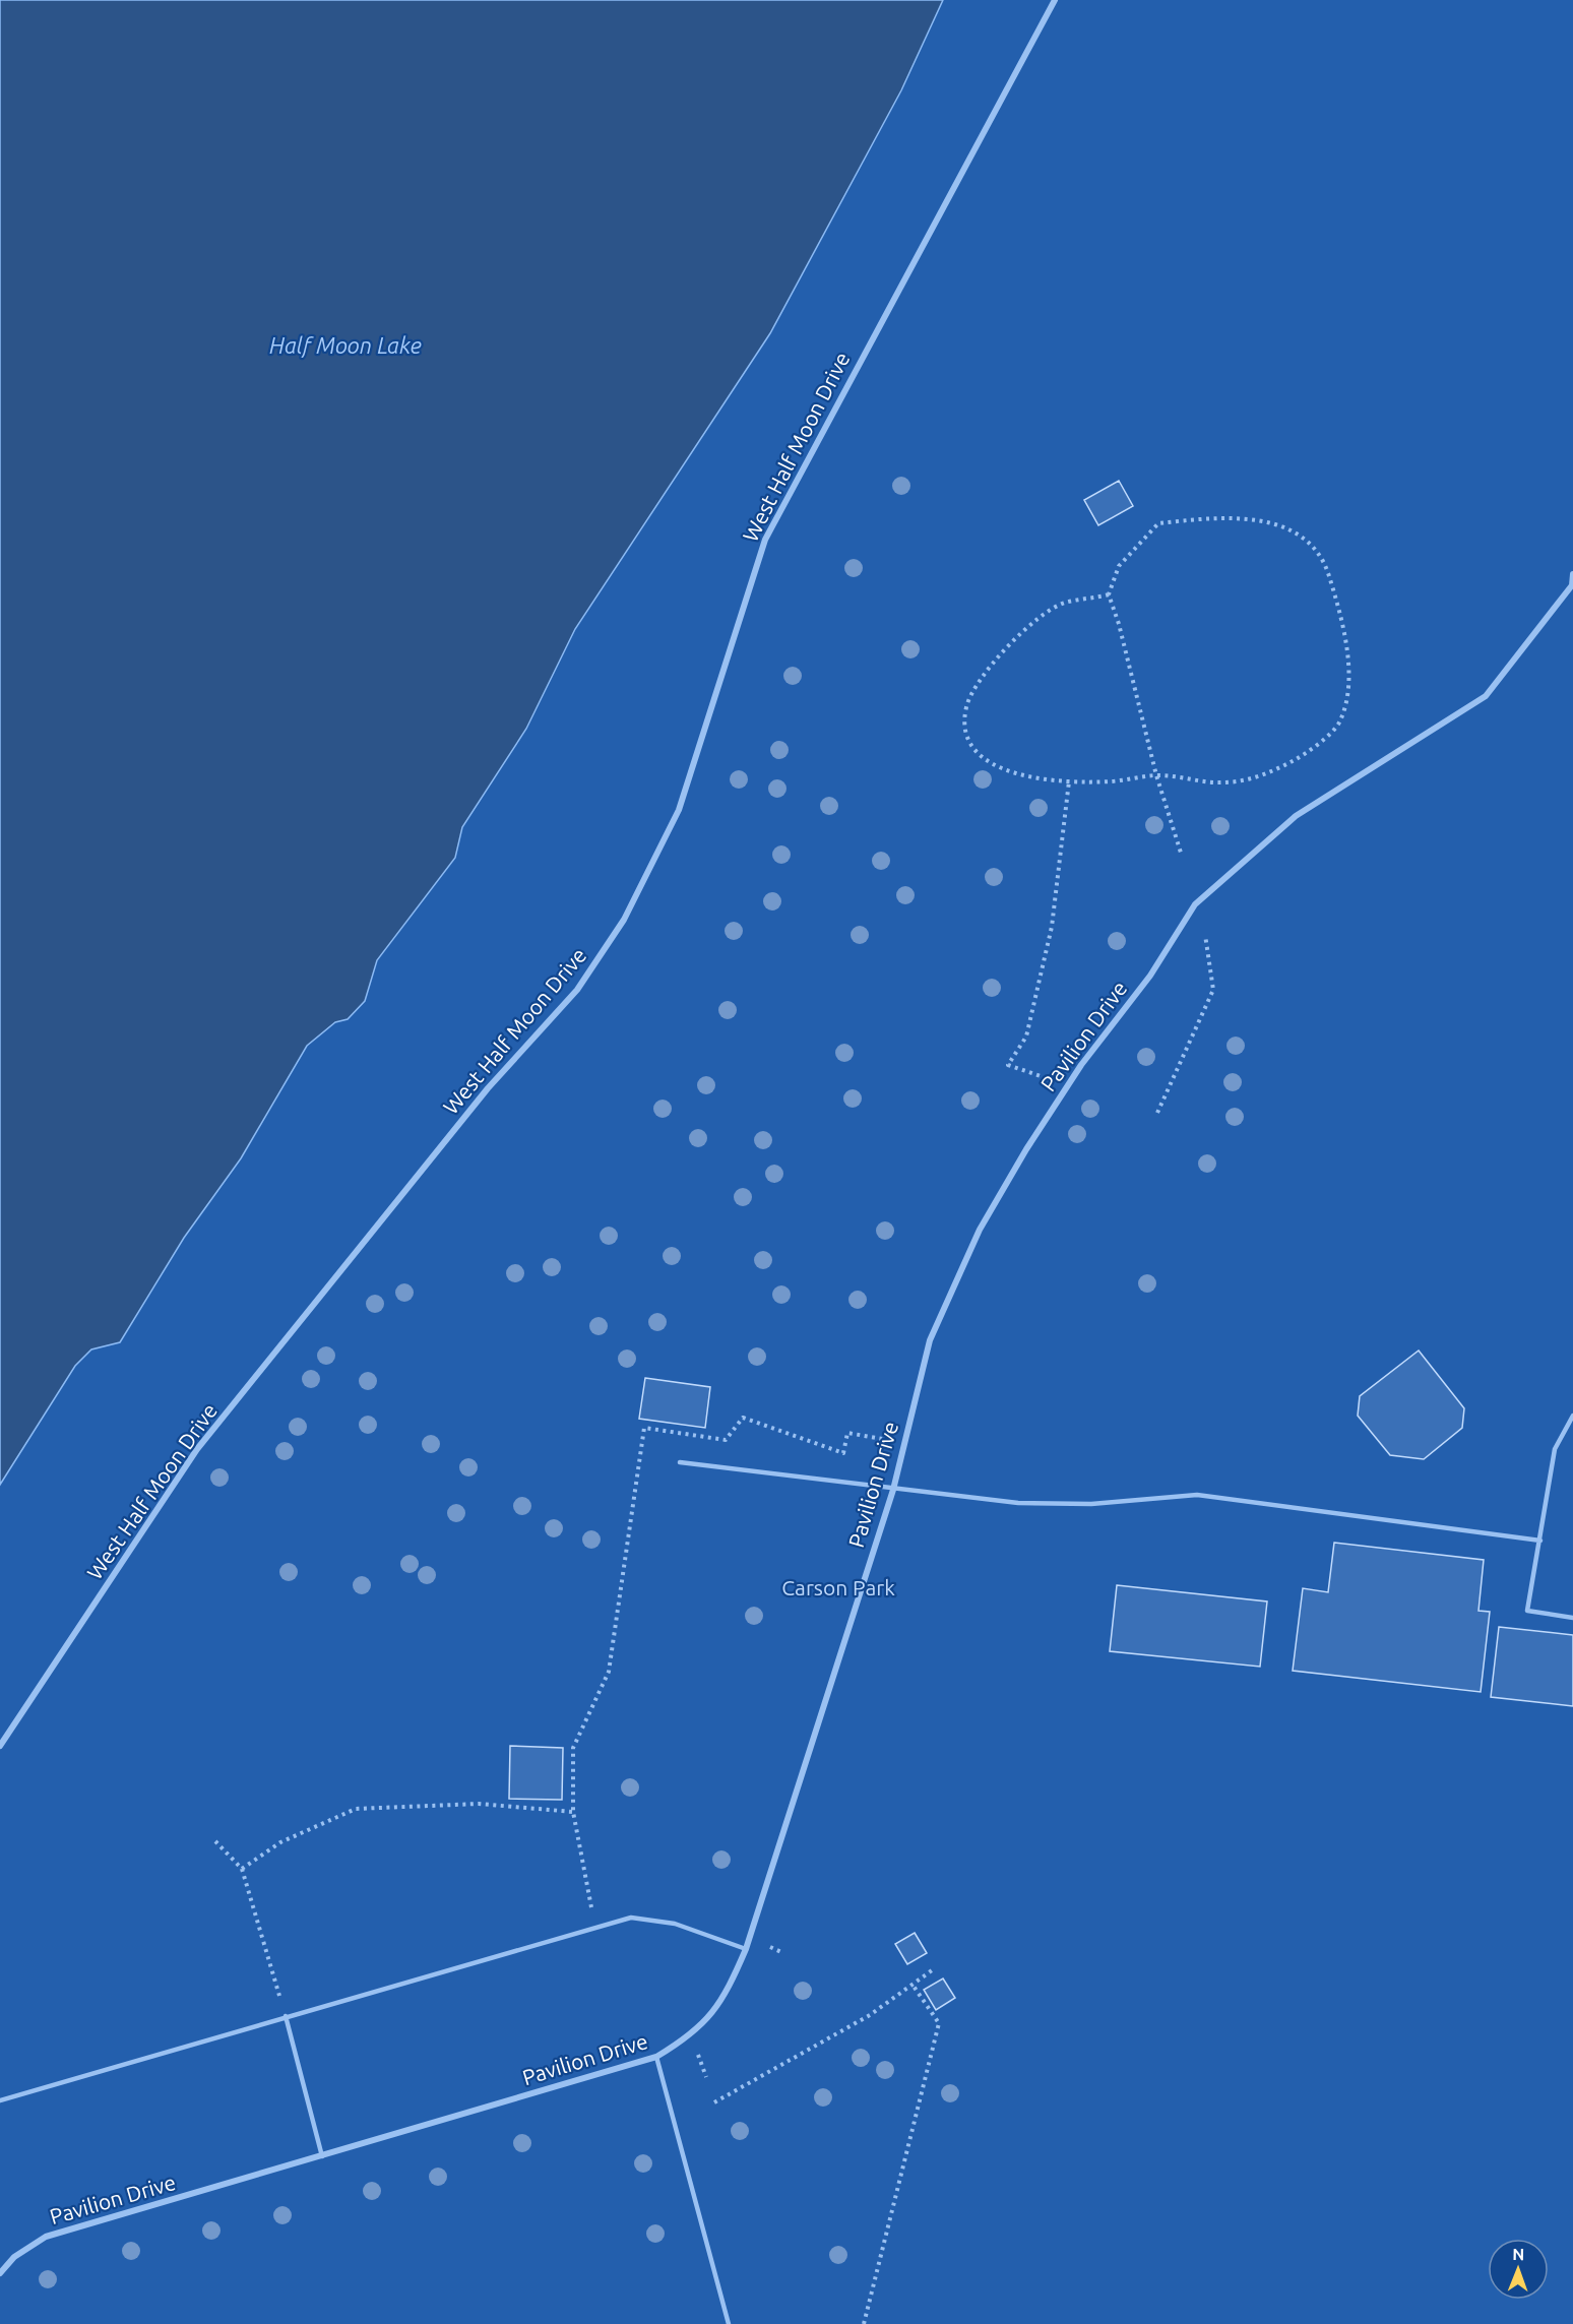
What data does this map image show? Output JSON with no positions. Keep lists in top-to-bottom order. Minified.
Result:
{"streets":{"street":["West Half Moon Drive","Pavilion Drive"]},"water":["Half Moon Lake"],"parks":["Carson Park"],"north":"top"}
